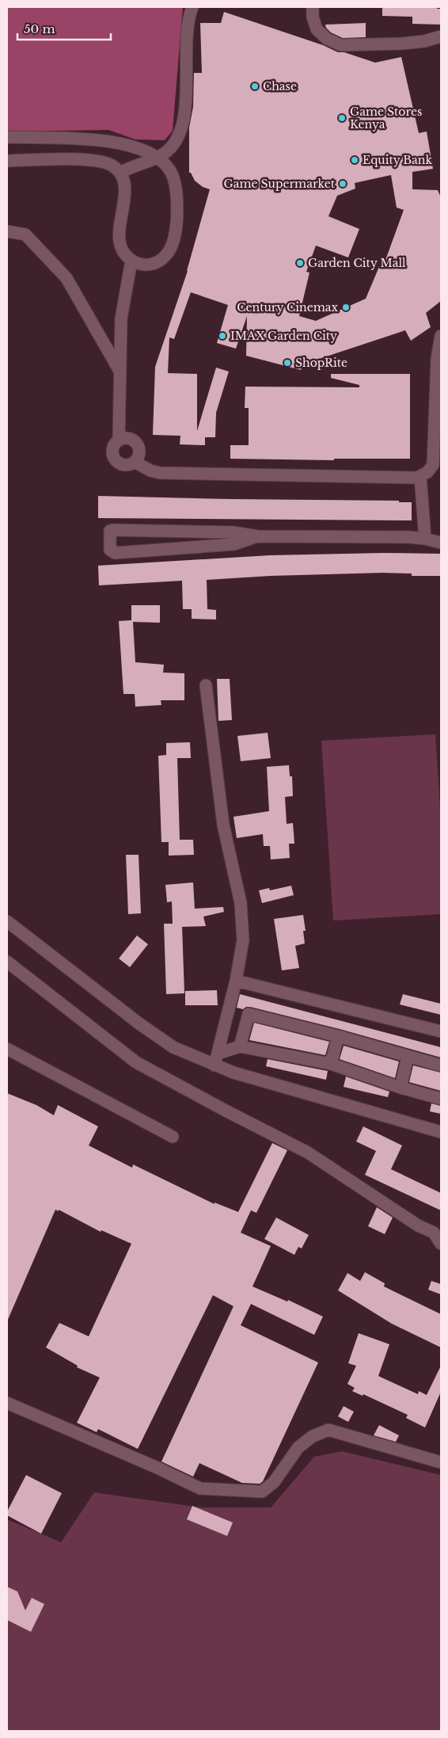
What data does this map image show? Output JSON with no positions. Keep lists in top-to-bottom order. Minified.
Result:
{"places":["Chase","Game Stores Kenya","Equity Bank","Game Supermarket","Garden City Mall","Century Cinemax","IMAX Garden City","ShopRite"],"scale_bar":"50 m"}
